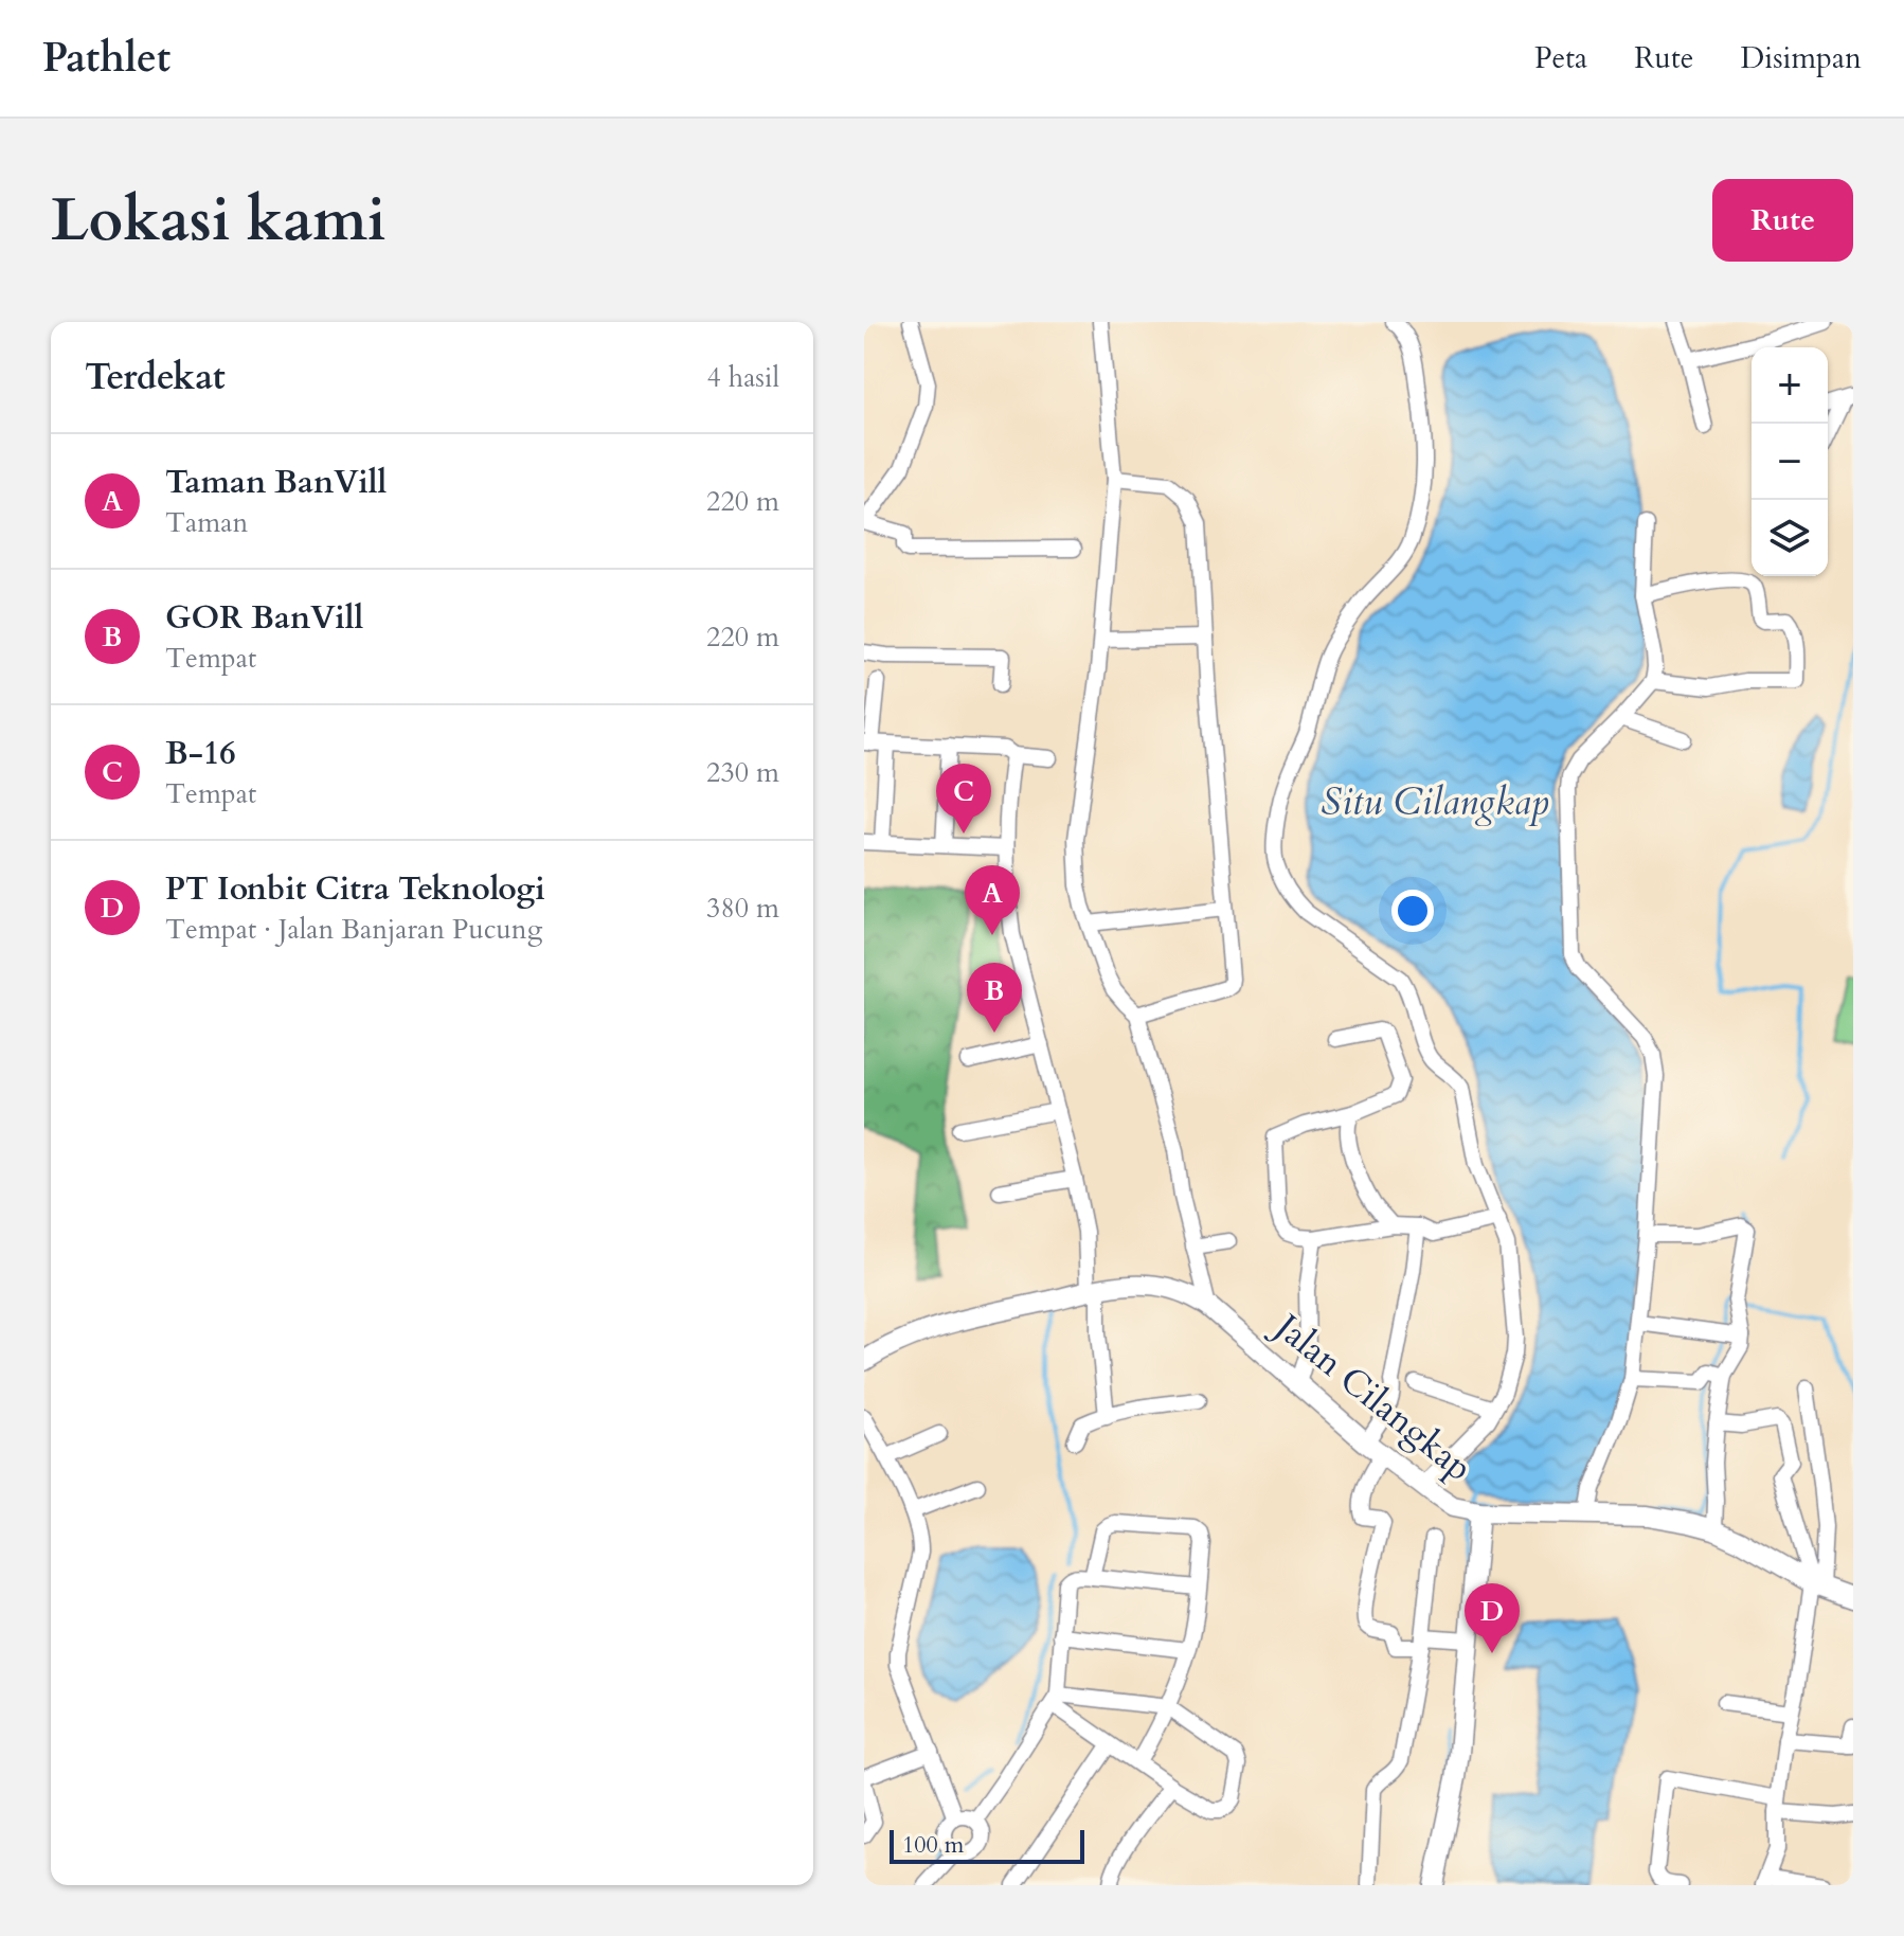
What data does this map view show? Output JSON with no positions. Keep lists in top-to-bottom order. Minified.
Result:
{"streets":{"street":["Jalan Cilangkap"]},"water":["Situ Cilangkap"],"scale_bar":"100 m","page":{"header":"Pathlet","nav":["Peta","Rute","Disimpan"],"buttons":"Rute","title":"Lokasi kami","heading":["Terdekat","4 hasil"],"map_buttons":["+","−"],"list":[{"mark":"A","name":"Taman BanVill","note":"Taman","value":"220 m"},{"mark":"B","name":"GOR BanVill","note":"Tempat","value":"220 m"},{"mark":"C","name":"B-16","note":"Tempat","value":"230 m"},{"mark":"D","name":"PT Ionbit Citra Teknologi","note":"Tempat · Jalan Banjaran Pucung","value":"380 m"}],"pins":["C","A","B","D"],"scale":"100 m"}}
